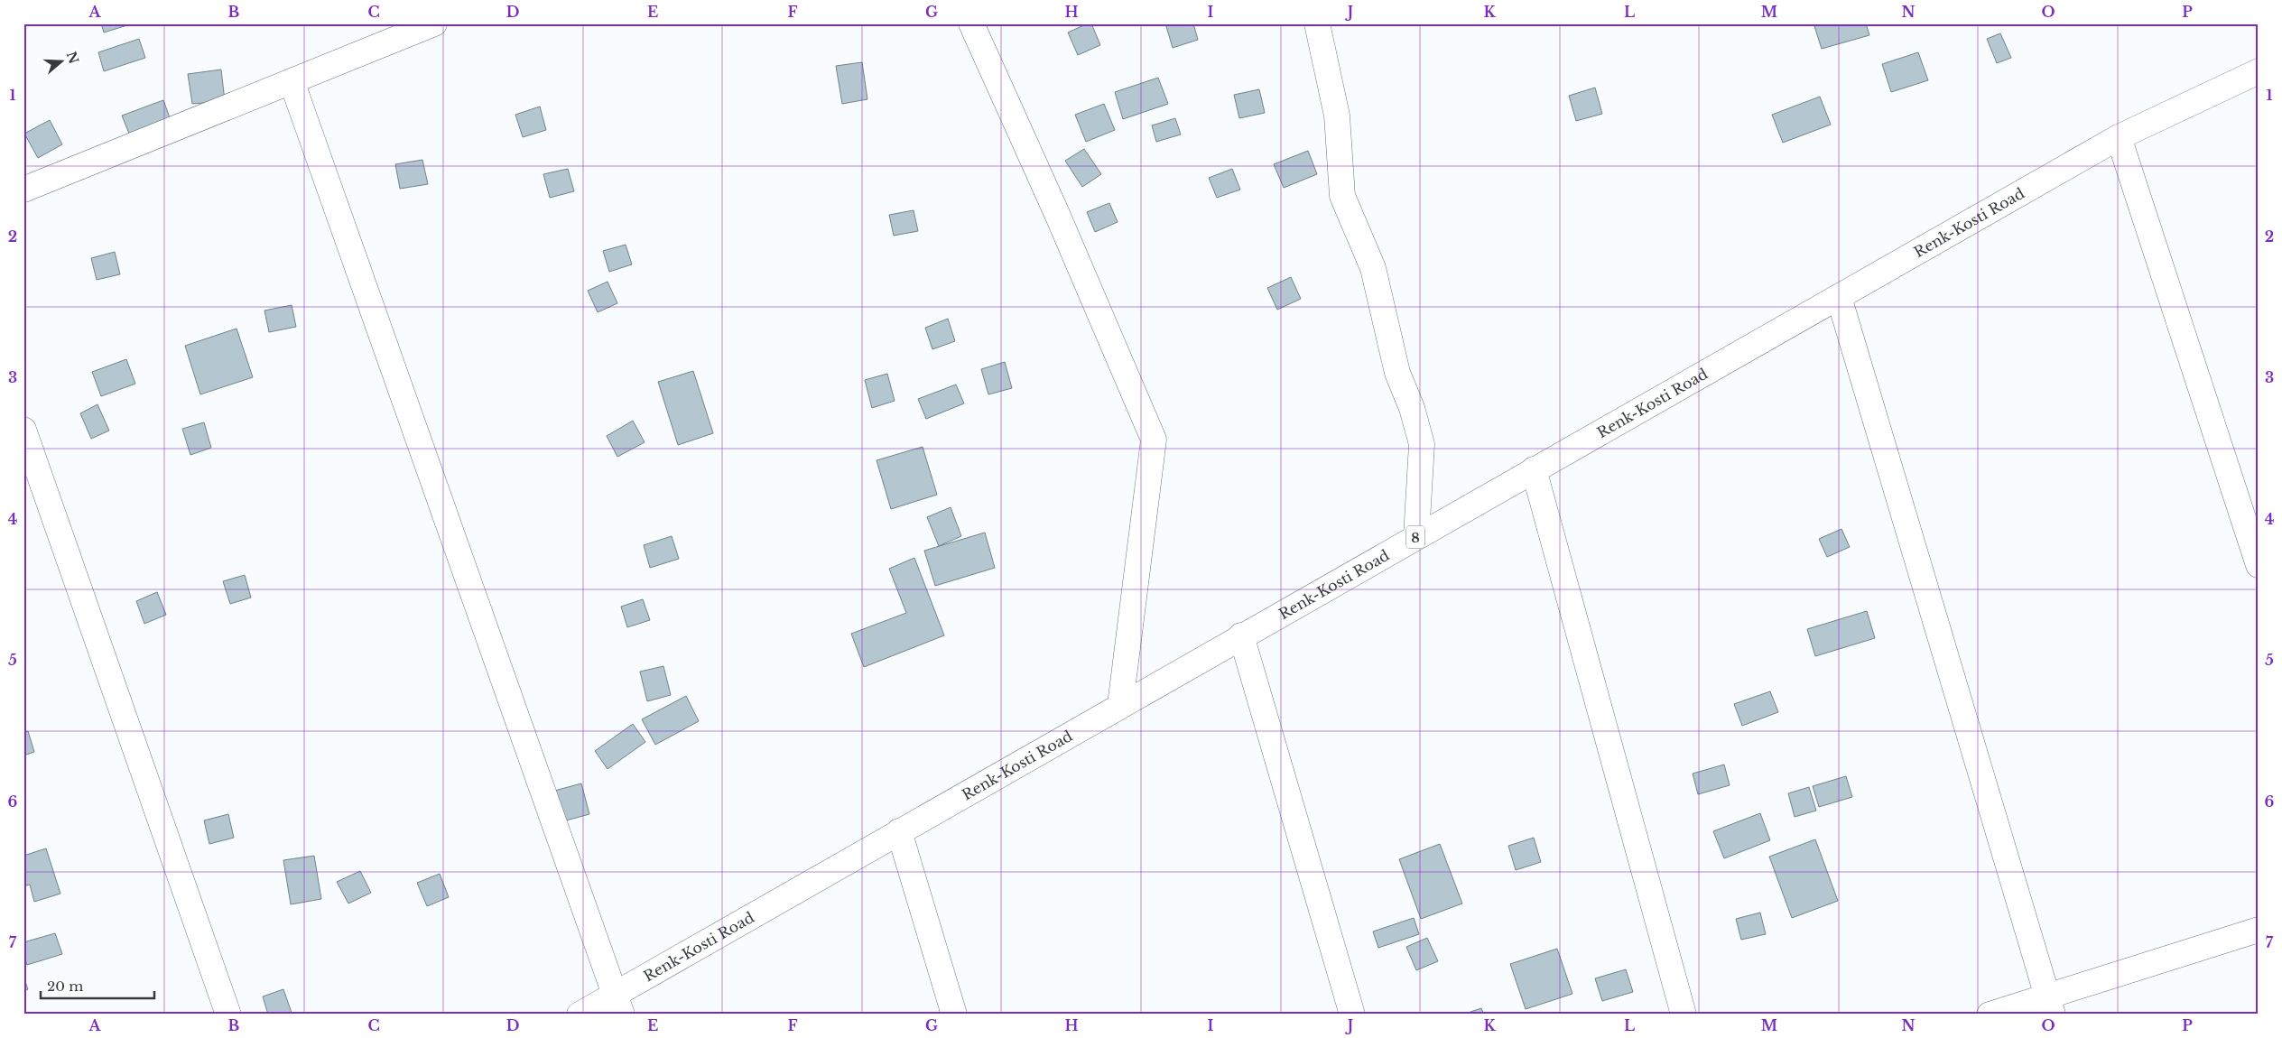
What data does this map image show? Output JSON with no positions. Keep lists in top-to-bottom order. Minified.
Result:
{"streets":{"street":["Renk-Kosti Road","8"]},"scale_bar":"20 m","north":"right","grid":{"columns":["A","B","C","D","E","F","G","H","I","J","K","L","M","N","O","P"],"rows":["1","2","3","4","5","6","7"]}}
